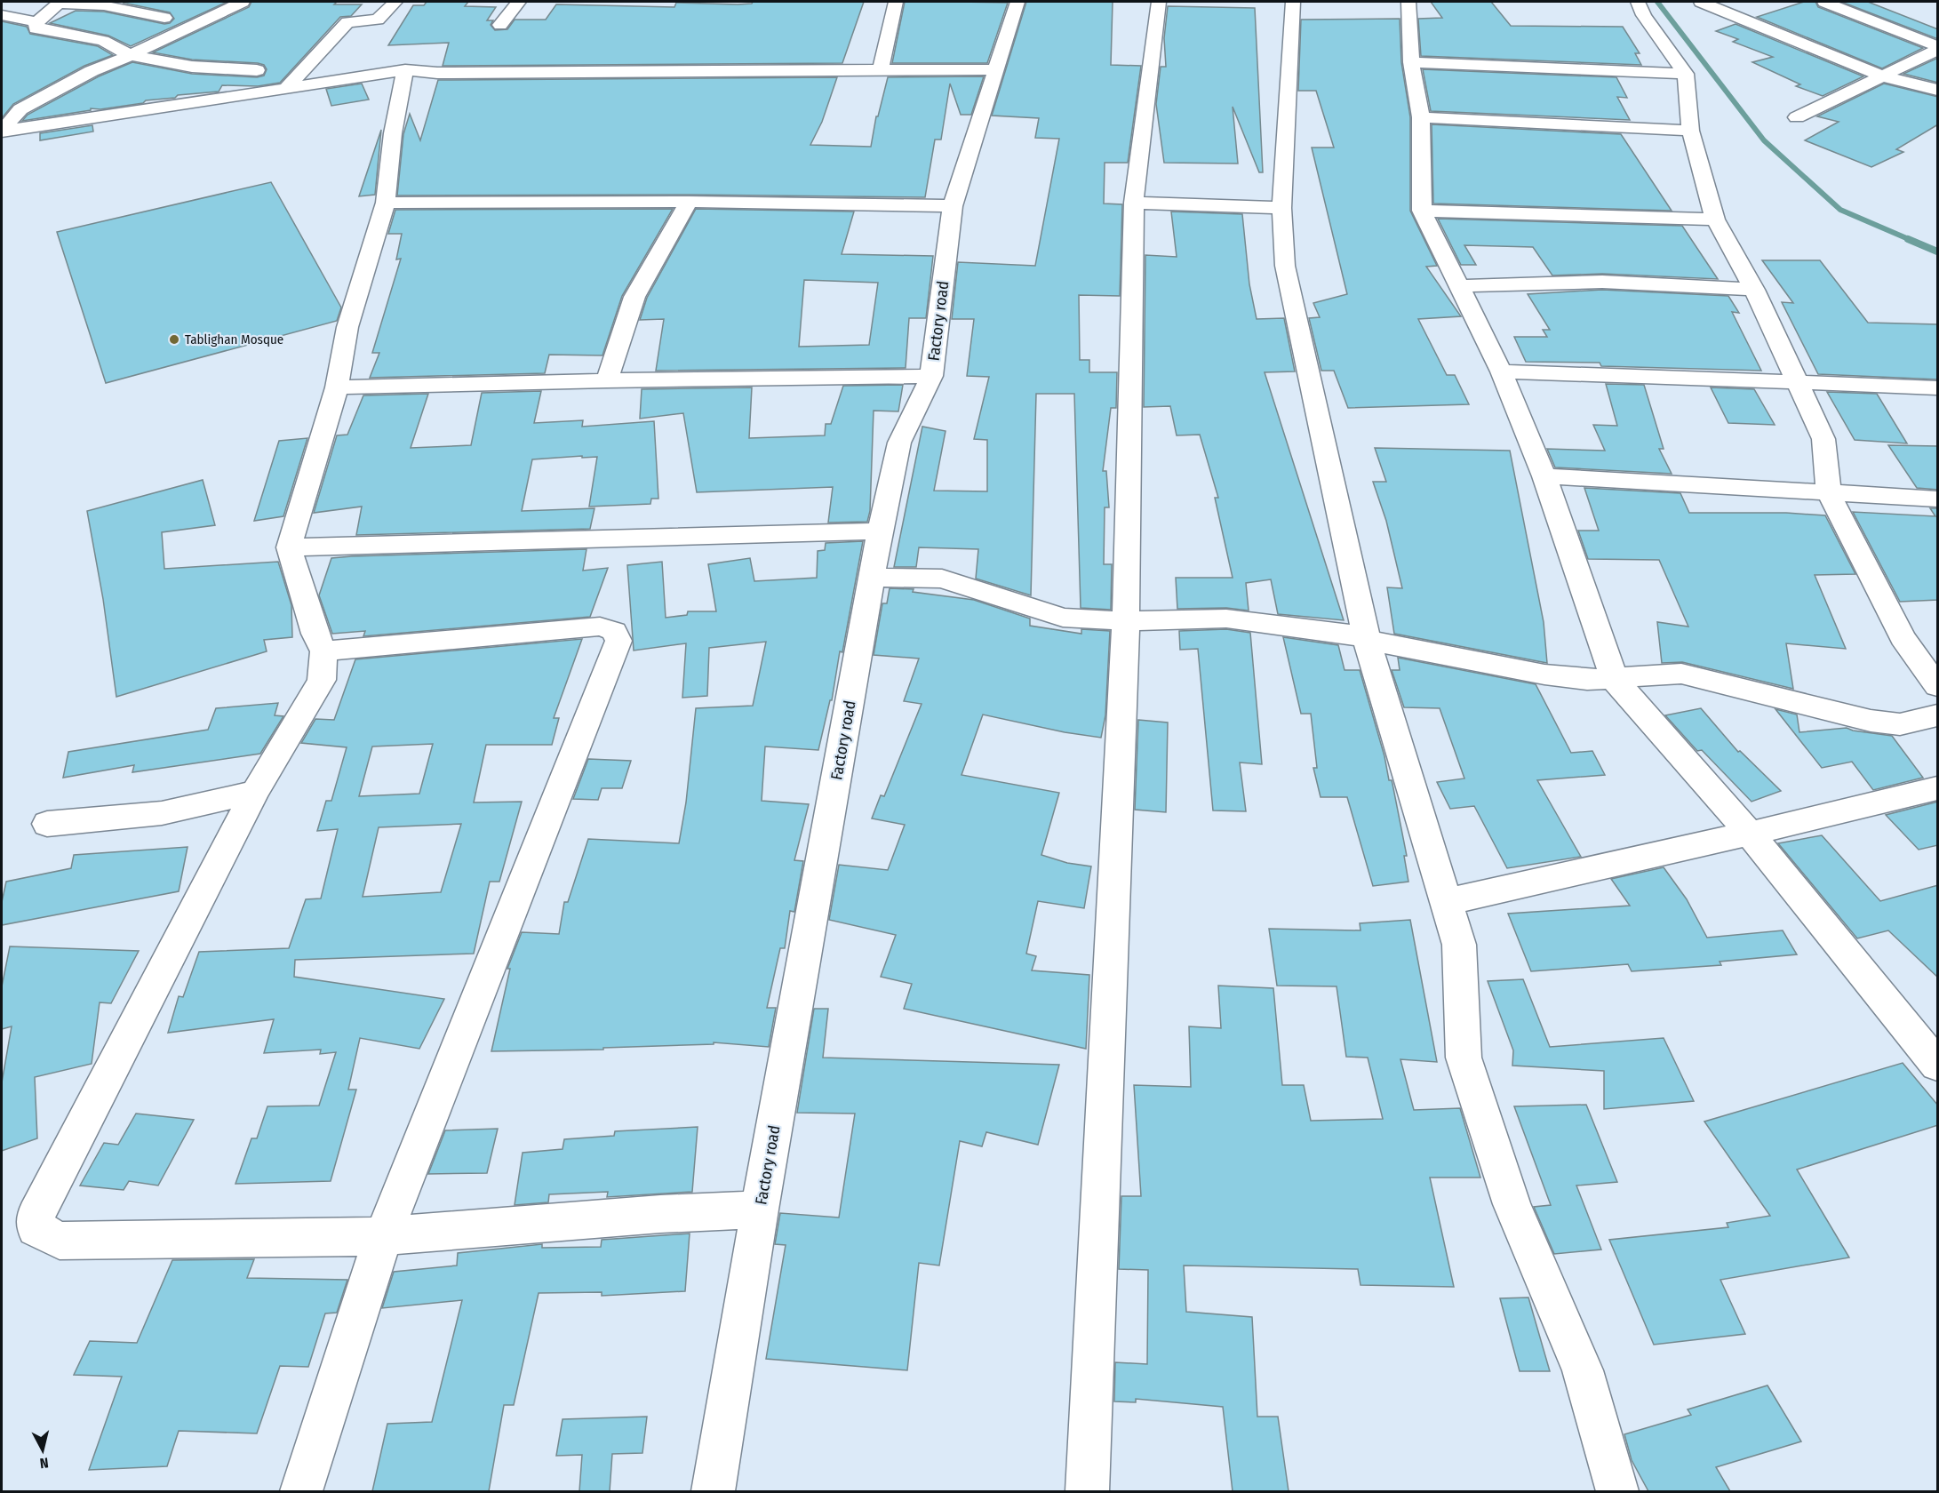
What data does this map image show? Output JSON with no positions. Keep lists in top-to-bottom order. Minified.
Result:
{"streets":{"street":["Factory road"]},"places":["Tablighan Mosque"],"north":"bottom"}
